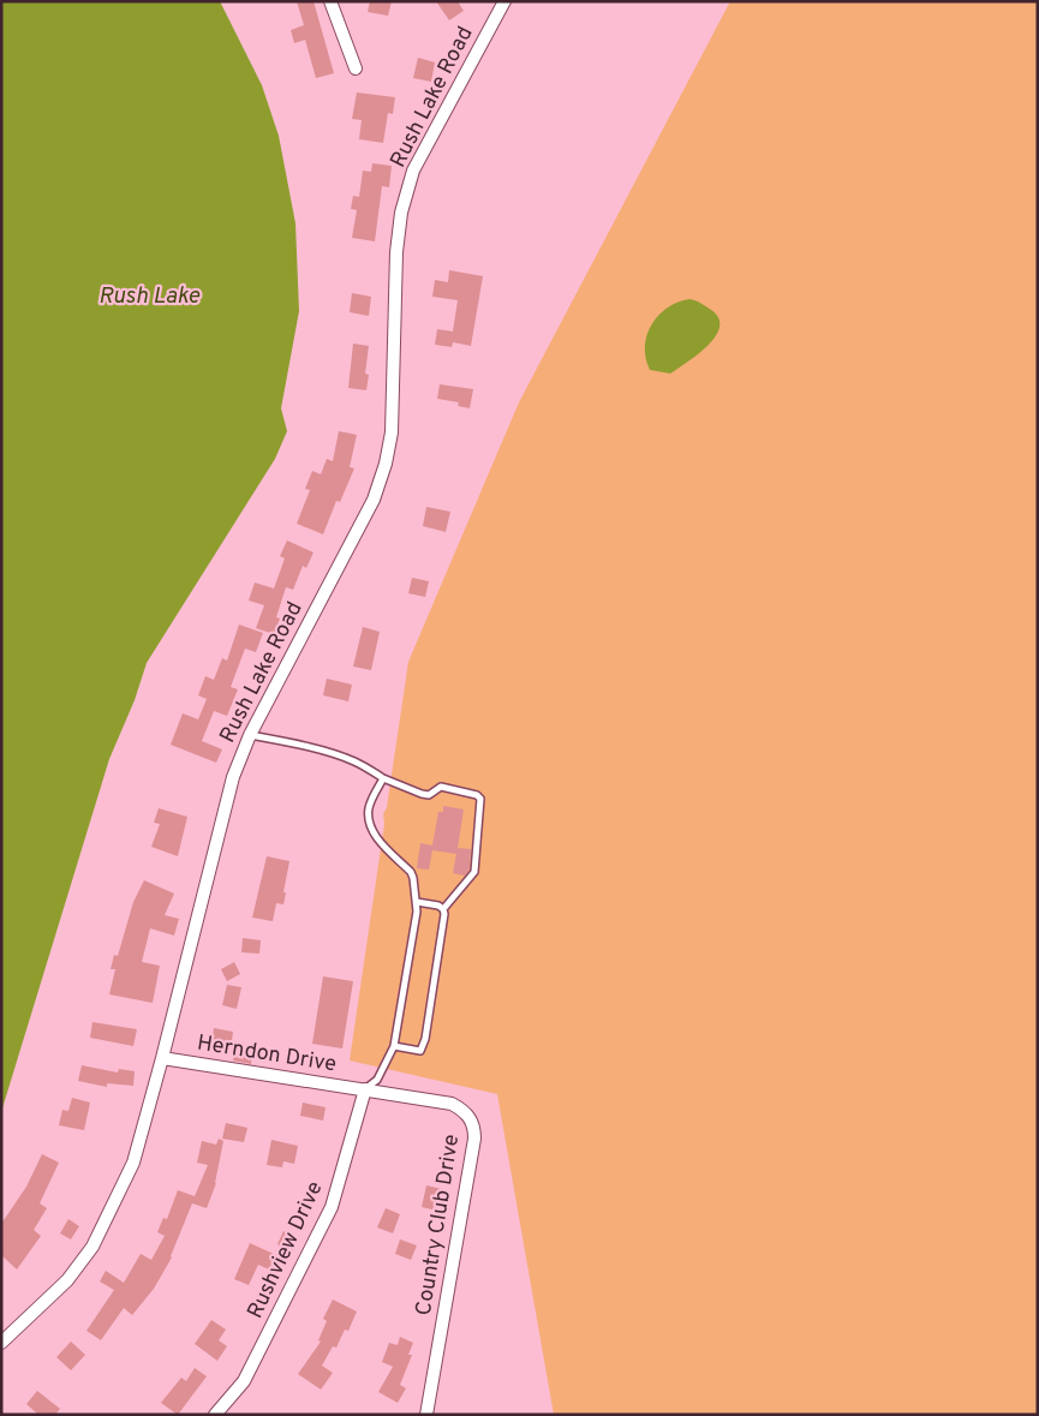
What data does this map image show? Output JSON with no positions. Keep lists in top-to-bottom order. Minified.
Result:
{"streets":{"street":["Rush Lake Road","Herndon Drive","Country Club Drive","Rushview Drive"]},"crossings":[["Rush Lake Road","Herndon Drive"],["Herndon Drive","Country Club Drive"],["Herndon Drive","Rushview Drive"],["Country Club Drive","Rushview Drive"]],"water":["Rush Lake"]}
